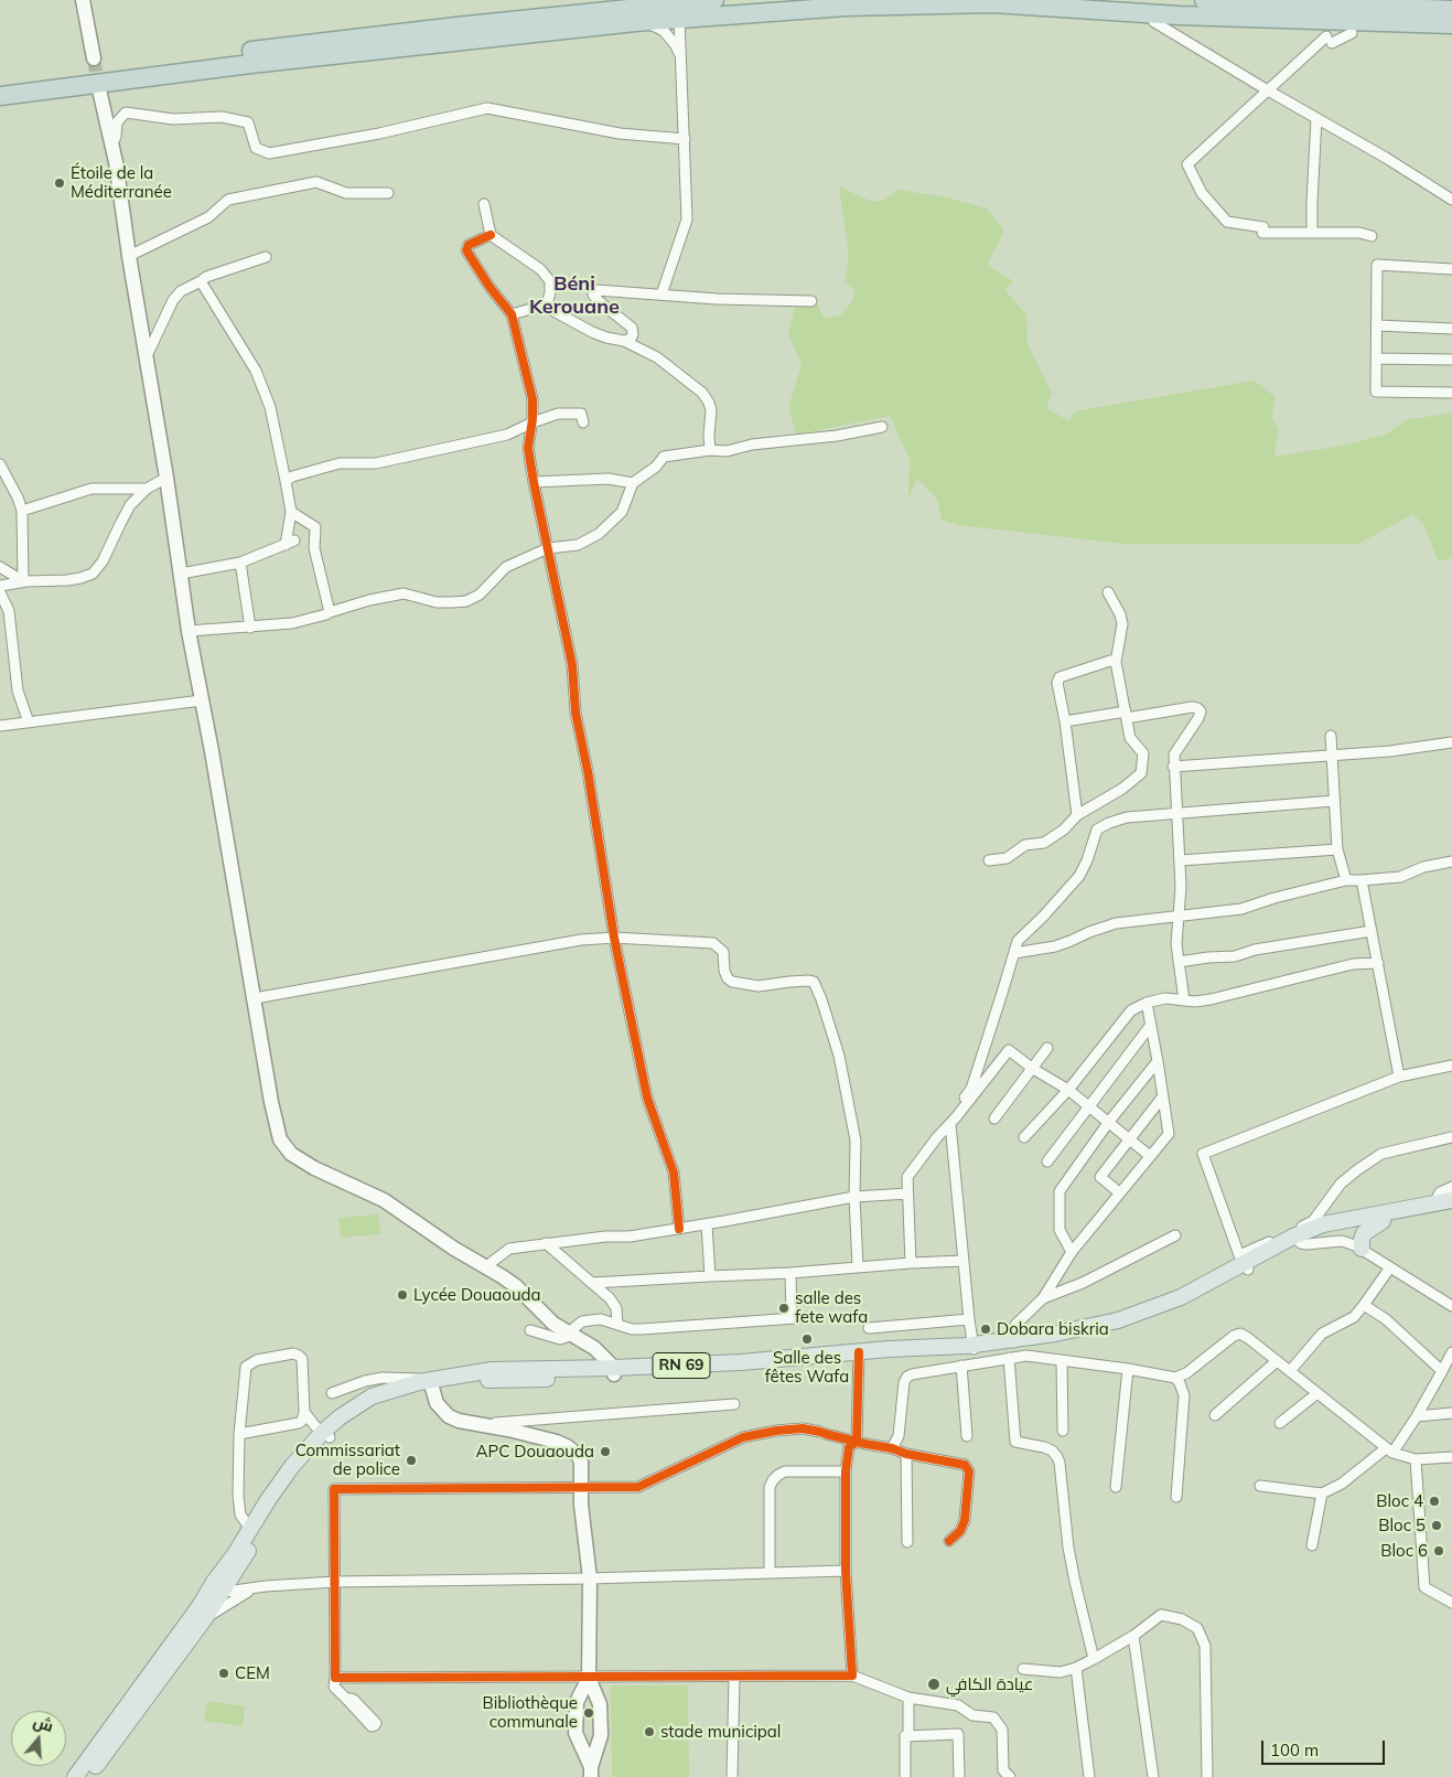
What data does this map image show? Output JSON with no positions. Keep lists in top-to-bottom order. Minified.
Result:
{"streets":{"main road":["RN 69"]},"districts":["Béni Kerouane"],"places":["Étoile de la Méditerranée","Lycée Douaouda","salle des fete wafa","Dobara biskria","Salle des fêtes Wafa","APC Douaouda","Commissariat de police","Bloc 4","Bloc 5","Bloc 6","CEM","عيادة الكافي","Bibliothèque communale","stade municipal"],"scale_bar":"100 m","north":"top"}
